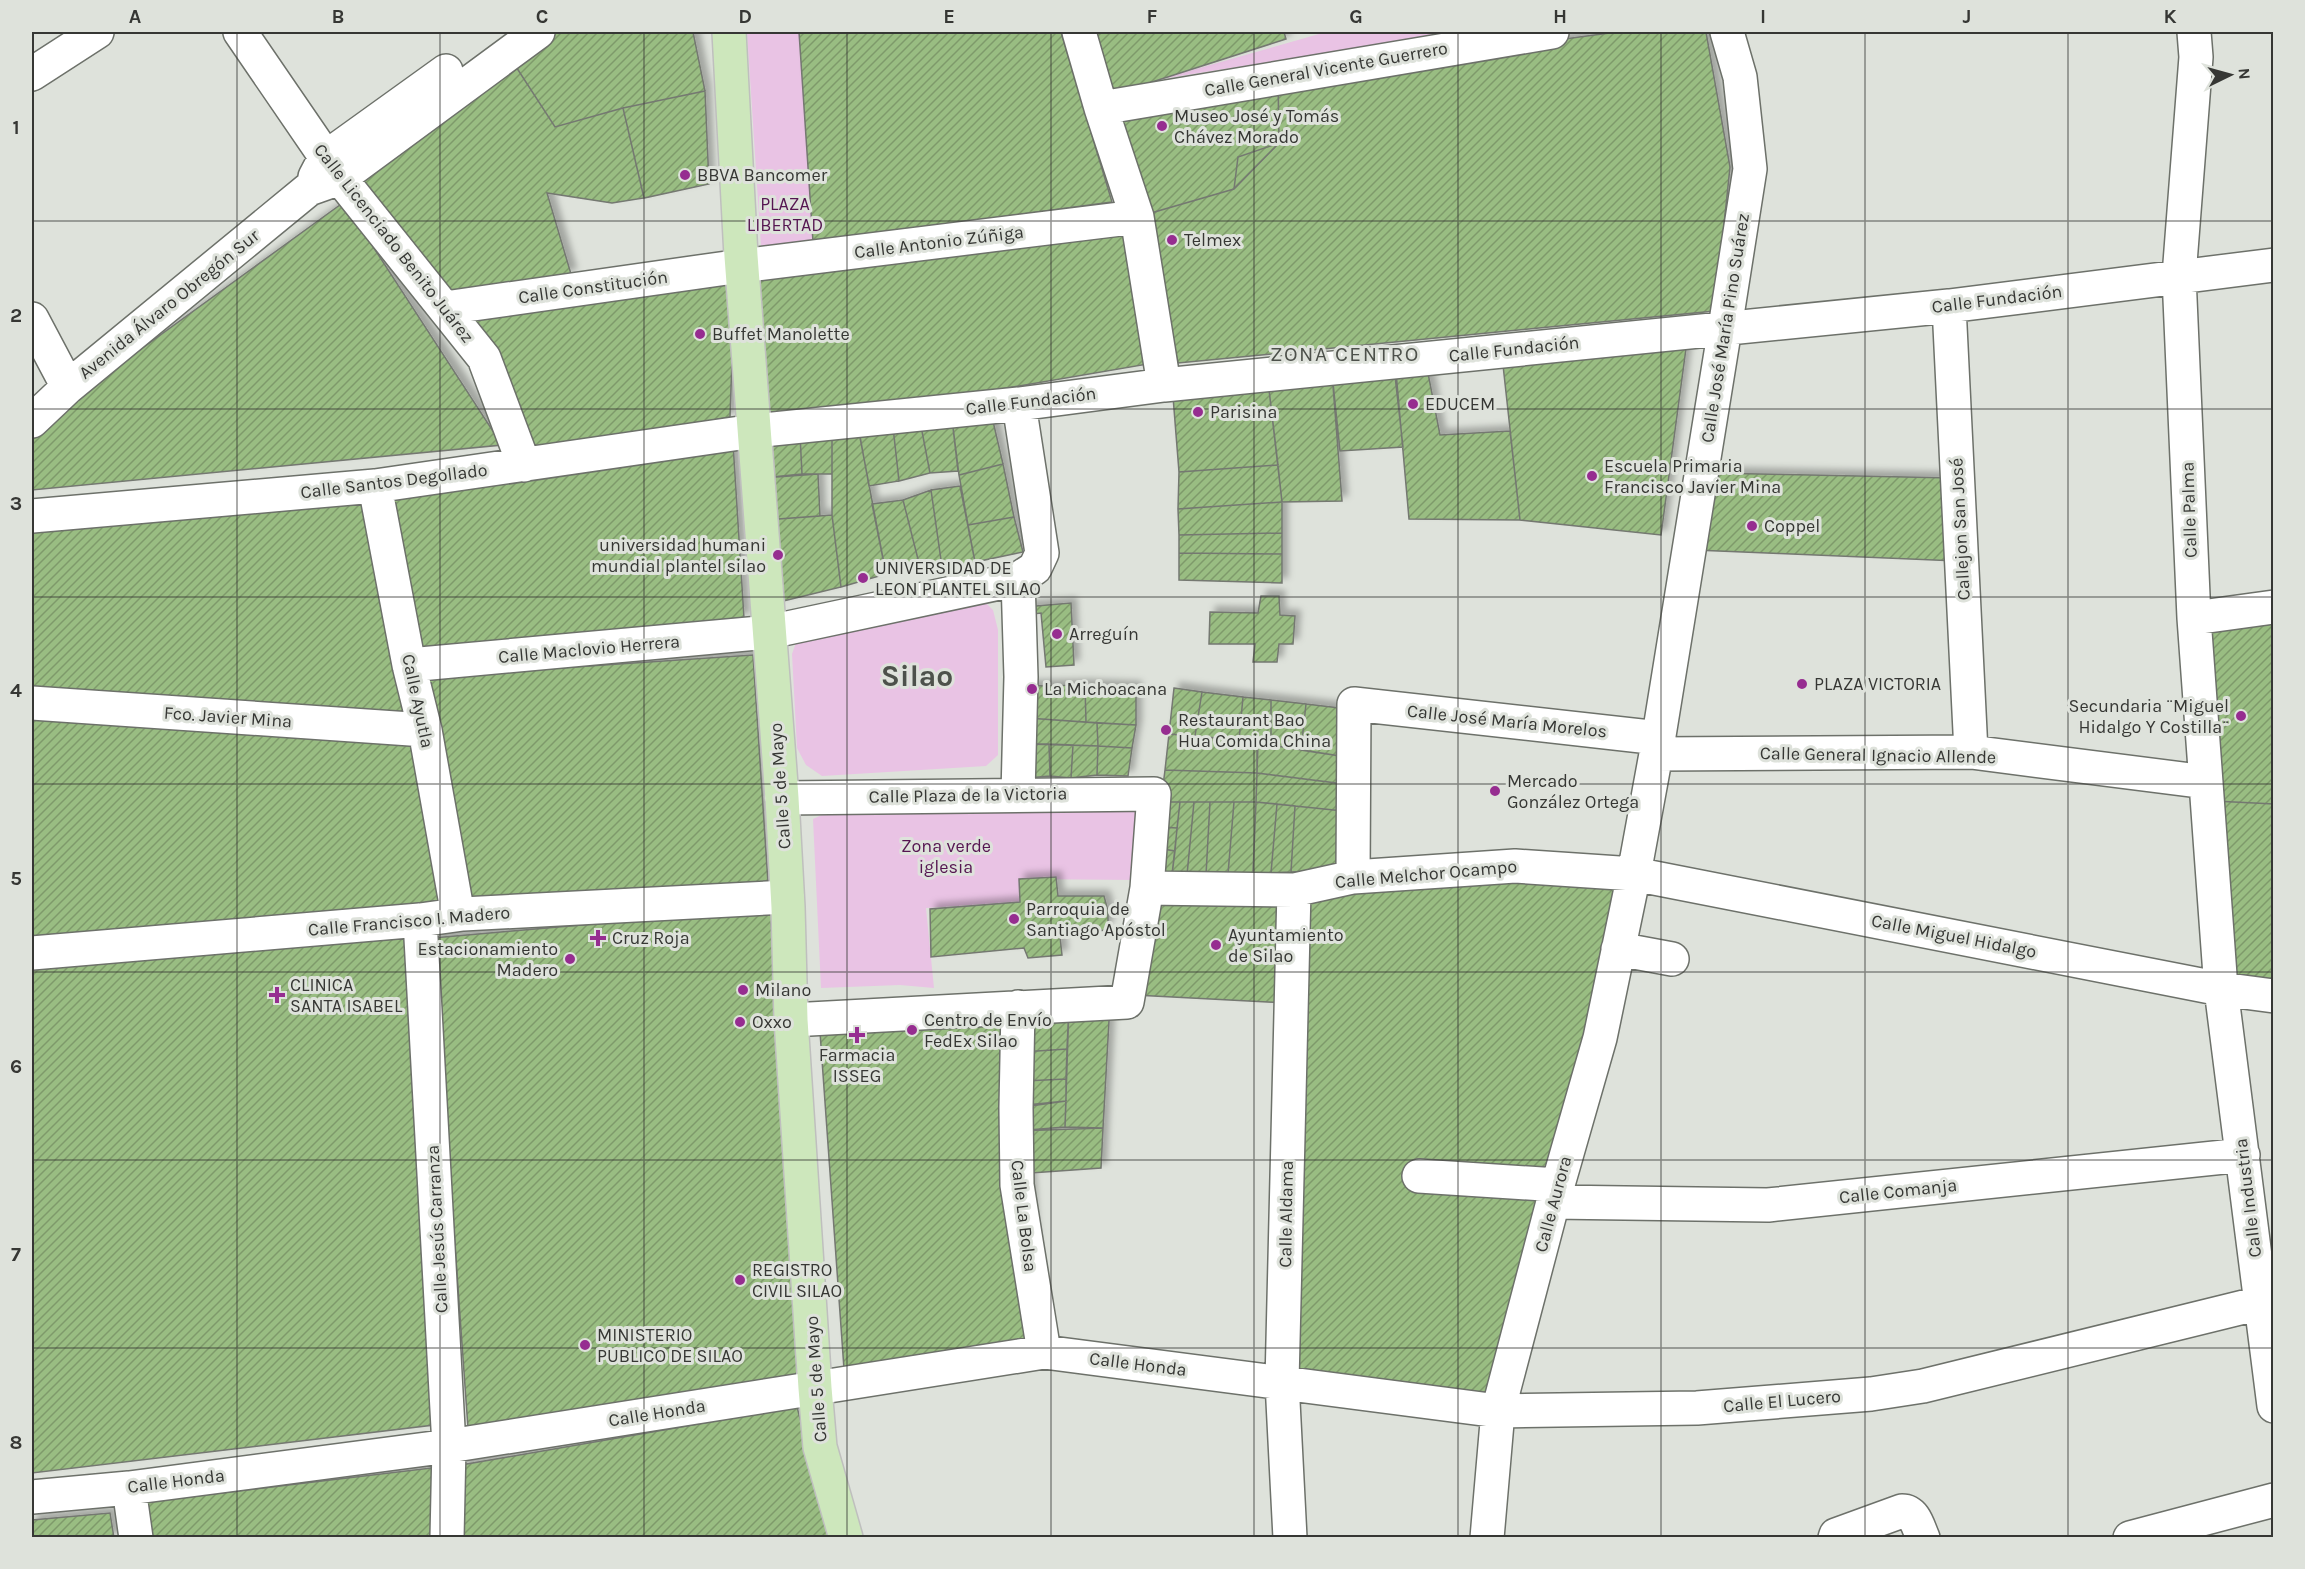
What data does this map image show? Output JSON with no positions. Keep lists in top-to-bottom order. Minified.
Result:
{"streets":{"main road":["Calle 5 de Mayo"],"street":["Calle General Vicente Guerrero","Calle Antonio Zúñiga","Calle Licenciado Benito Juárez","Calle Constitución","Calle Fundación","Avenida Álvaro Obregón Sur","Calle José María Pino Suárez","Calle Santos Degollado","Calle Palma","Callejon San José","Calle Maclovio Herrera","Calle Ayutla","Fco. Javier Mina","Calle José María Morelos","Calle General Ignacio Allende","Calle Plaza de la Victoria","Calle Melchor Ocampo","Calle Francisco I. Madero","Calle Miguel Hidalgo","Calle Comanja","Calle Industria","Calle Aurora","Calle Aldama","Calle La Bolsa","Calle Jesús Carranza","Calle Honda","Calle El Lucero"]},"crossings":[["Calle Antonio Zúñiga","Calle Constitución"],["Calle Antonio Zúñiga","Calle 5 de Mayo"],["Calle Licenciado Benito Juárez","Calle Constitución"],["Calle Licenciado Benito Juárez","Avenida Álvaro Obregón Sur"],["Calle Licenciado Benito Juárez","Calle Santos Degollado"],["Calle Constitución","Calle 5 de Mayo"],["Calle Fundación","Calle José María Pino Suárez"],["Calle Fundación","Calle Santos Degollado"],["Calle Fundación","Calle Palma"],["Calle Fundación","Callejon San José"],["Calle Fundación","Calle 5 de Mayo"],["Calle José María Pino Suárez","Calle José María Morelos"],["Calle José María Pino Suárez","Calle General Ignacio Allende"],["Calle José María Pino Suárez","Calle Melchor Ocampo"],["Calle José María Pino Suárez","Calle Miguel Hidalgo"],["Calle José María Pino Suárez","Calle Aurora"],["Calle Santos Degollado","Calle Ayutla"],["Calle Santos Degollado","Calle 5 de Mayo"],["Calle Palma","Calle General Ignacio Allende"],["Calle Palma","Calle Miguel Hidalgo"],["Calle Palma","Calle Industria"],["Callejon San José","Calle General Ignacio Allende"],["Calle Maclovio Herrera","Calle Ayutla"],["Calle Maclovio Herrera","Calle 5 de Mayo"],["Calle Ayutla","Fco. Javier Mina"],["Calle Ayutla","Calle Francisco I. Madero"],["Calle José María Morelos","Calle General Ignacio Allende"],["Calle José María Morelos","Calle Melchor Ocampo"],["Calle 5 de Mayo","Calle Plaza de la Victoria"],["Calle 5 de Mayo","Calle Francisco I. Madero"],["Calle 5 de Mayo","Calle Honda"],["Calle Plaza de la Victoria","Calle Melchor Ocampo"],["Calle Melchor Ocampo","Calle Miguel Hidalgo"],["Calle Melchor Ocampo","Calle Aurora"],["Calle Melchor Ocampo","Calle Aldama"],["Calle Francisco I. Madero","Calle Jesús Carranza"],["Calle Miguel Hidalgo","Calle Industria"],["Calle Miguel Hidalgo","Calle Aurora"],["Calle Comanja","Calle Industria"],["Calle Comanja","Calle Aurora"],["Calle Industria","Calle El Lucero"],["Calle Aurora","Calle El Lucero"],["Calle Aldama","Calle Honda"],["Calle Aldama","Calle El Lucero"],["Calle La Bolsa","Calle Honda"],["Calle Jesús Carranza","Calle Honda"],["Calle Honda","Calle El Lucero"]],"districts":["ZONA CENTRO","Silao"],"parks":["PLAZA LIBERTAD","Zona verde iglesia"],"places":{"other":["Museo José y Tomás Chávez Morado","BBVA Bancomer","Telmex","Buffet Manolette","EDUCEM","Parisina","Escuela Primaria Francisco Javier Mina","Coppel","universidad humani mundial plantel silao","UNIVERSIDAD DE LEON PLANTEL SILAO","Arreguín","PLAZA VICTORIA","La Michoacana","Secundaria ¨Miguel Hidalgo Y Costilla¨","Restaurant Bao Hua Comida China","Mercado González Ortega","Parroquia de Santiago Apóstol","Ayuntamiento de Silao","Estacionamiento Madero","Milano","Oxxo","Centro de Envío FedEx Silao","REGISTRO CIVIL SILAO","MINISTERIO PUBLICO DE SILAO"],"health":["Cruz Roja","CLINICA SANTA ISABEL","Farmacia ISSEG"]},"north":"right","grid":{"columns":["A","B","C","D","E","F","G","H","I","J","K"],"rows":["1","2","3","4","5","6","7","8"]}}
